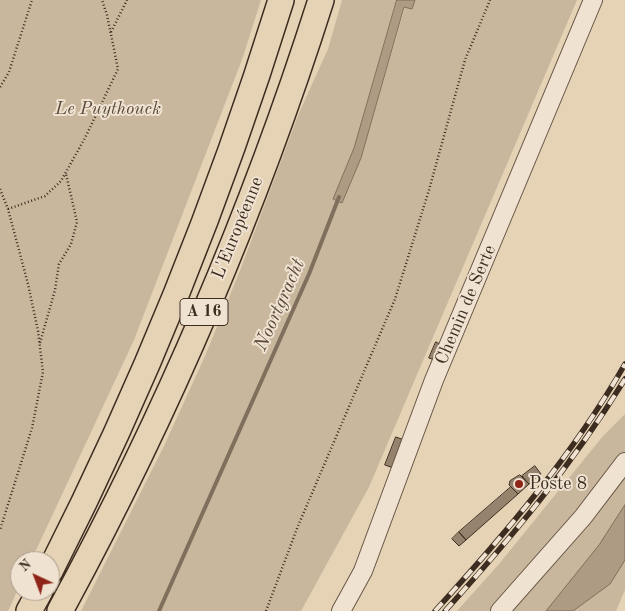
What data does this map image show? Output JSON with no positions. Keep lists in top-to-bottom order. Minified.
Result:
{"streets":{"highway":["L'Européenne","A 16"],"street":["Chemin de Serte"]},"water":["Noortgracht"],"parks":["Le Puythouck"],"places":["Poste 8"],"north":"top left"}
